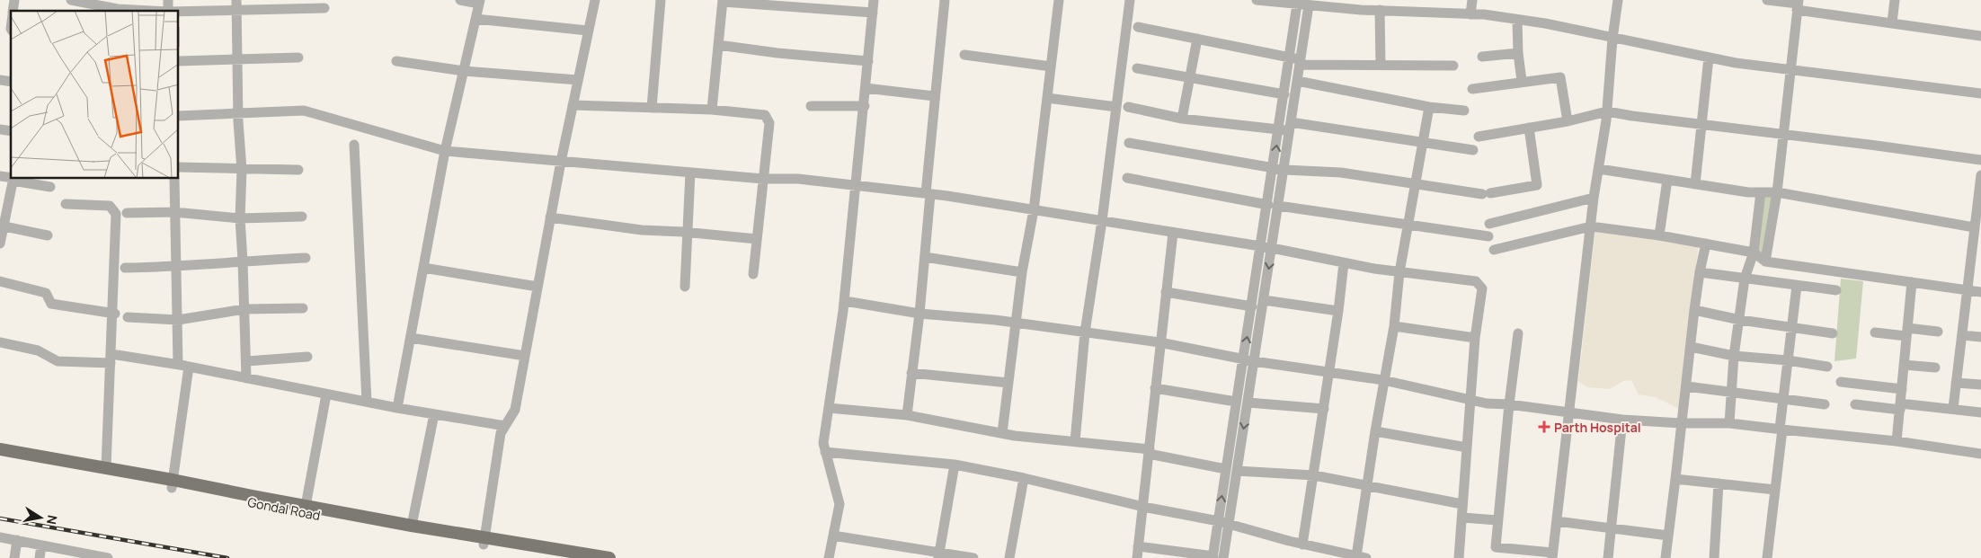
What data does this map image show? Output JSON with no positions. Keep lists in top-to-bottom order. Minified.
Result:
{"streets":{"main road":["Gondal Road"]},"places":{"health":["Parth Hospital"]},"north":"right"}
